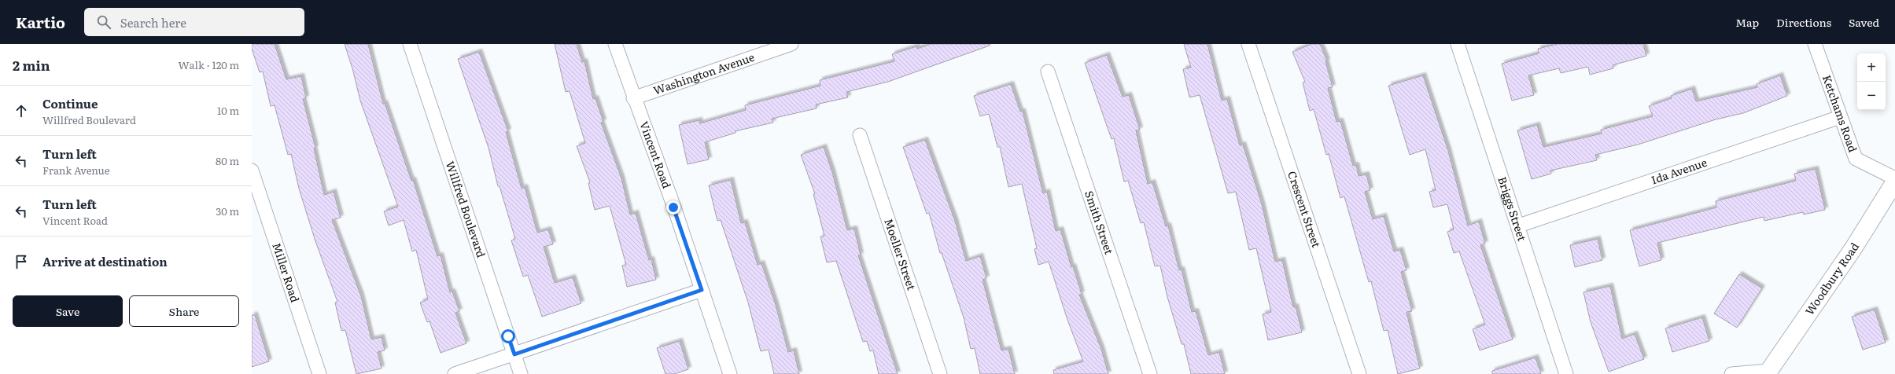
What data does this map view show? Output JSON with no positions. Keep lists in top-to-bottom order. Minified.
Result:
{"streets":{"main road":["Woodbury Road"],"street":["Washington Avenue","Ketchams Road","Vincent Road","Ida Avenue","Willfred Boulevard","Crescent Street","Briggs Street","Smith Street","Moeller Street","Miller Road"]},"crossings":[["Washington Avenue","Vincent Road"],["Ketchams Road","Ida Avenue"],["Ida Avenue","Briggs Street"]],"page":{"header":"Kartio","search":"Search here","nav":["Map","Directions","Saved"],"heading":["2 min","Walk · 120 m"],"map_buttons":["+","−"],"list":[["Continue","Willfred Boulevard","10 m"],["Turn left","Frank Avenue","80 m"],["Turn left","Vincent Road","30 m"],"Arrive at destination"],"buttons":["Save","Share"]}}
